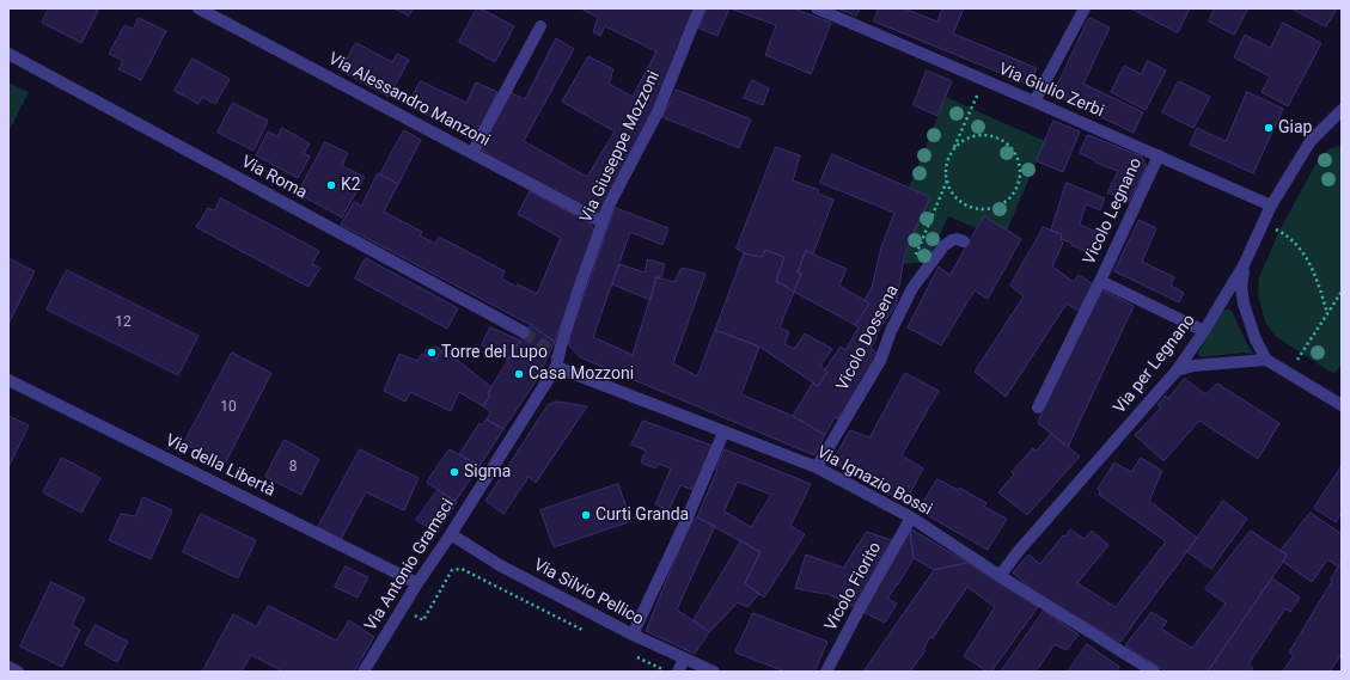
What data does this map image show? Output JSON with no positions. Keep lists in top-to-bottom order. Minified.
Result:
{"streets":{"street":["Via Giulio Zerbi","Via Alessandro Manzoni","Via Giuseppe Mozzoni","Via Roma","Vicolo Legnano","Vicolo Dossena","Via per Legnano","Via della Libertà","Via Ignazio Bossi","Via Antonio Gramsci","Vicolo Fiorito","Via Silvio Pellico"]},"crossings":[["Via Giulio Zerbi","Vicolo Legnano"],["Via Giulio Zerbi","Via per Legnano"],["Via Alessandro Manzoni","Via Giuseppe Mozzoni"],["Via Giuseppe Mozzoni","Via Ignazio Bossi"],["Via Giuseppe Mozzoni","Via Antonio Gramsci"],["Vicolo Legnano","Via per Legnano"],["Vicolo Dossena","Via Ignazio Bossi"],["Via per Legnano","Via Ignazio Bossi"],["Via della Libertà","Via Antonio Gramsci"],["Via Ignazio Bossi","Via Antonio Gramsci"],["Via Ignazio Bossi","Vicolo Fiorito"],["Via Antonio Gramsci","Via Silvio Pellico"]],"places":["Giap","K2","Torre del Lupo","Casa Mozzoni","Sigma","Curti Granda"],"house_numbers":["12","10","8"]}
